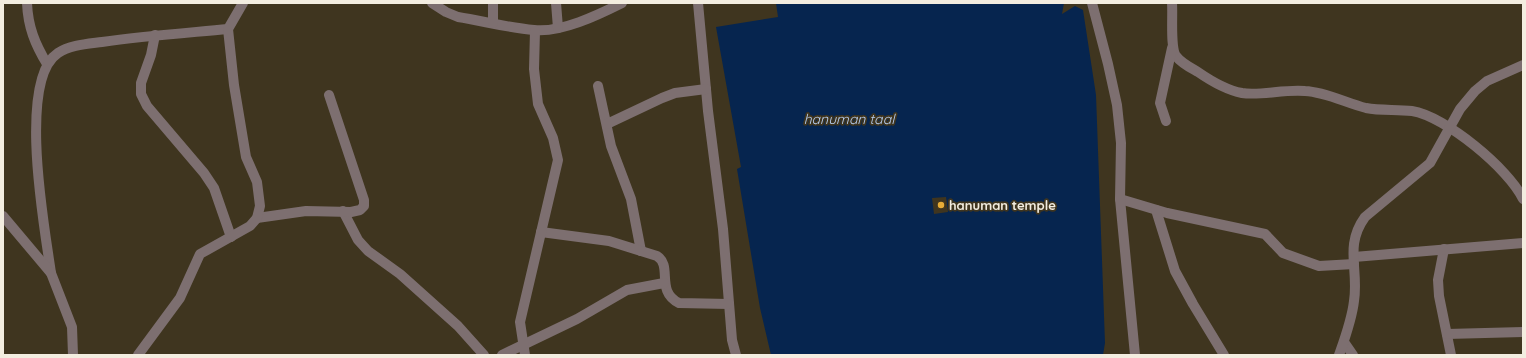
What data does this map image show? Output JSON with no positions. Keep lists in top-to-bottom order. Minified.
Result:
{"water":["hanuman taal"],"places":["hanuman temple"]}
